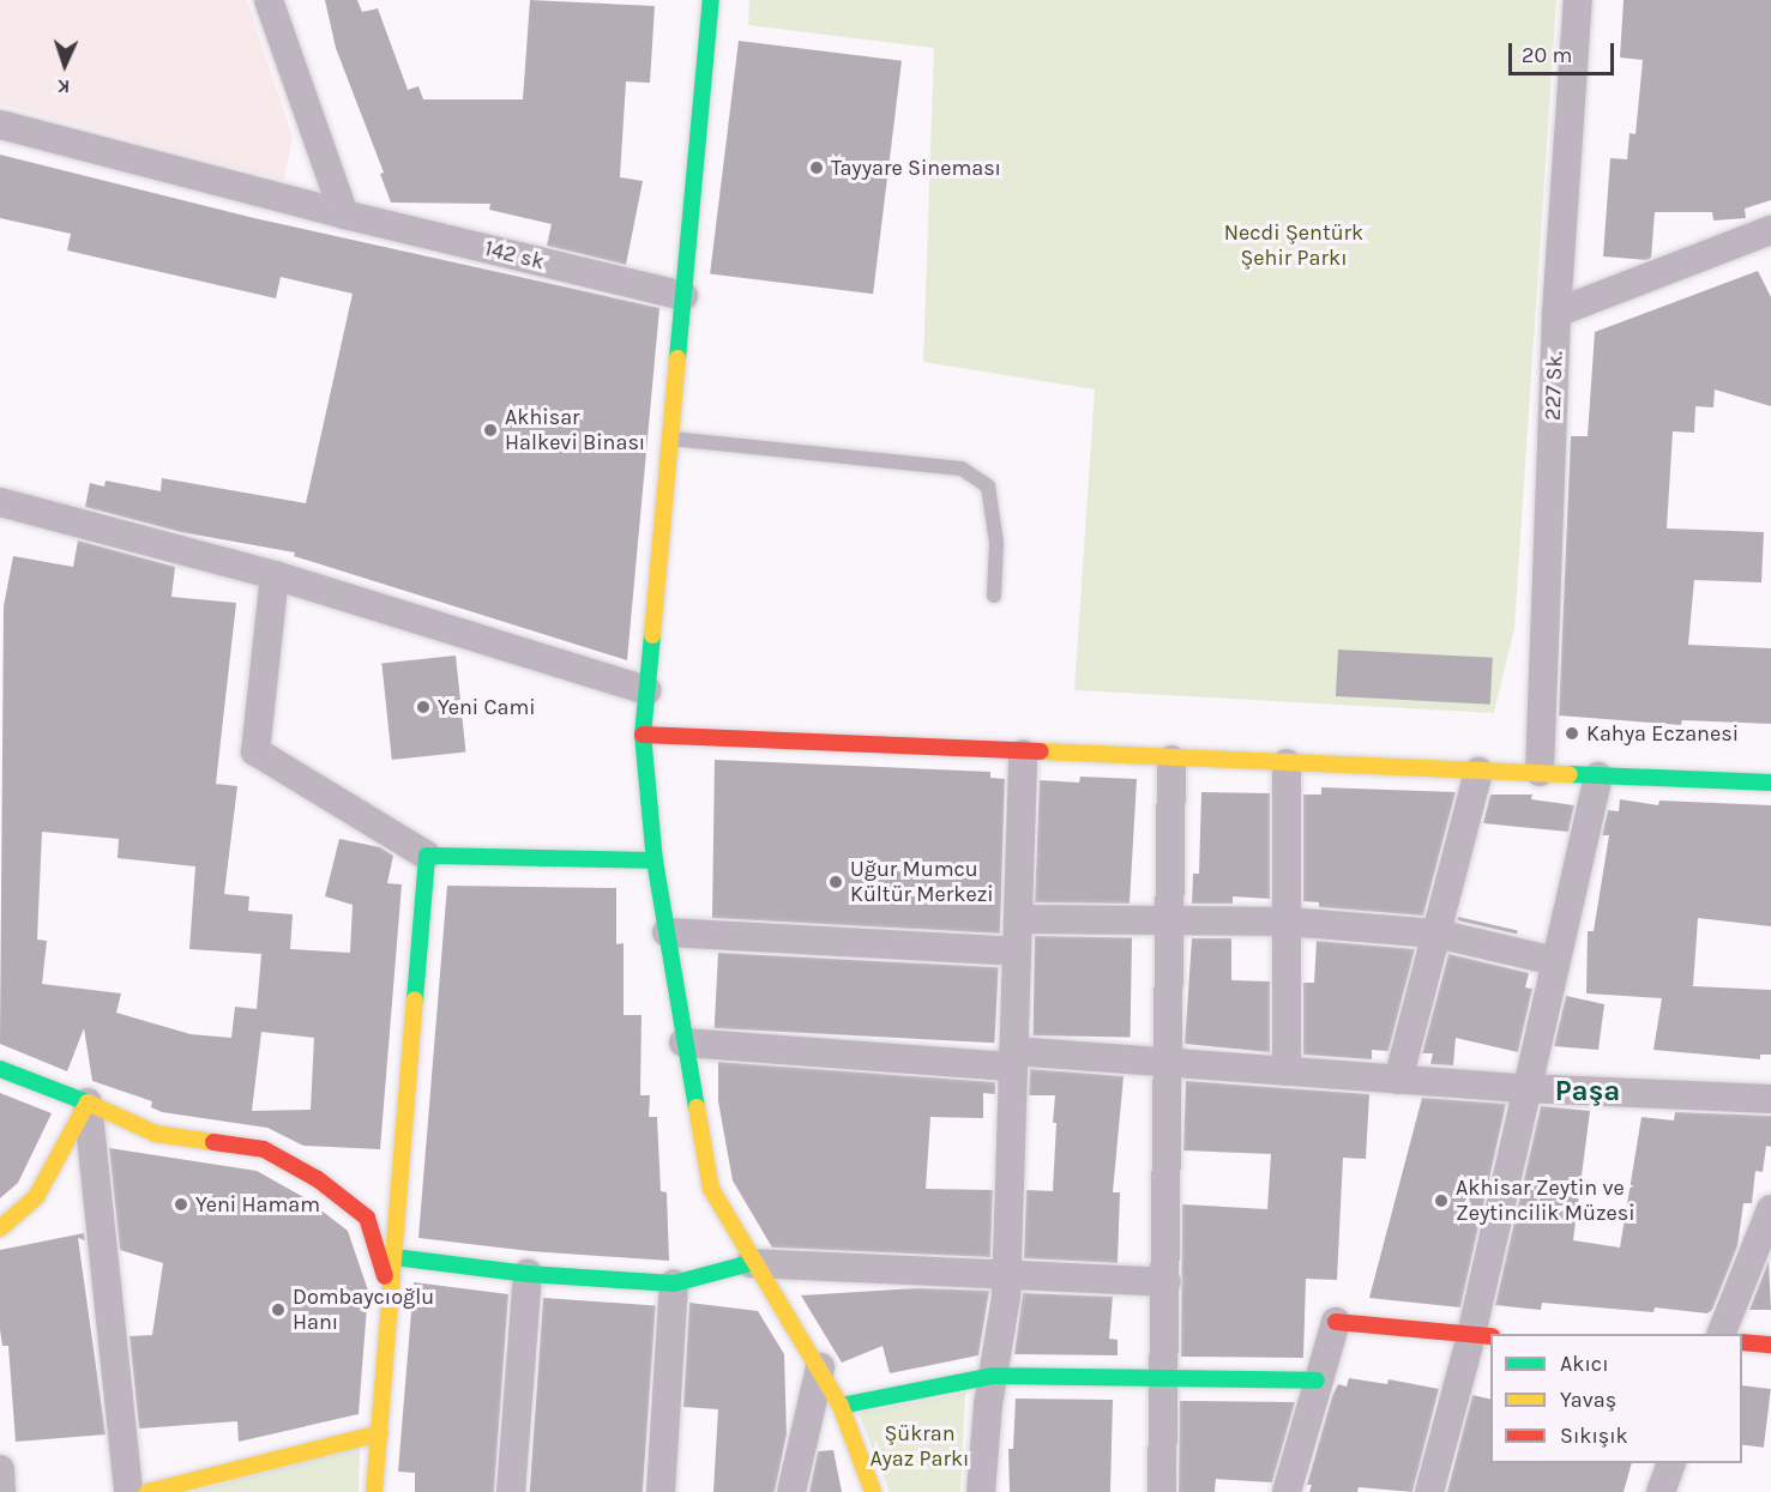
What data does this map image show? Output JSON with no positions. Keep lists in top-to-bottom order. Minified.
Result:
{"streets":{"street":["142 sk","227 Sk."]},"districts":["Paşa"],"parks":["Necdi Şentürk Şehir Parkı","Şükran Ayaz Parkı"],"places":["Tayyare Sineması","Akhisar Halkevi Binası","Yeni Cami","Kahya Eczanesi","Uğur Mumcu Kültür Merkezi","Akhisar Zeytin ve Zeytincilik Müzesi","Yeni Hamam","Dombaycıoğlu Hanı"],"legend":["Akıcı","Yavaş","Sıkışık"],"scale_bar":"20 m","north":"bottom"}
